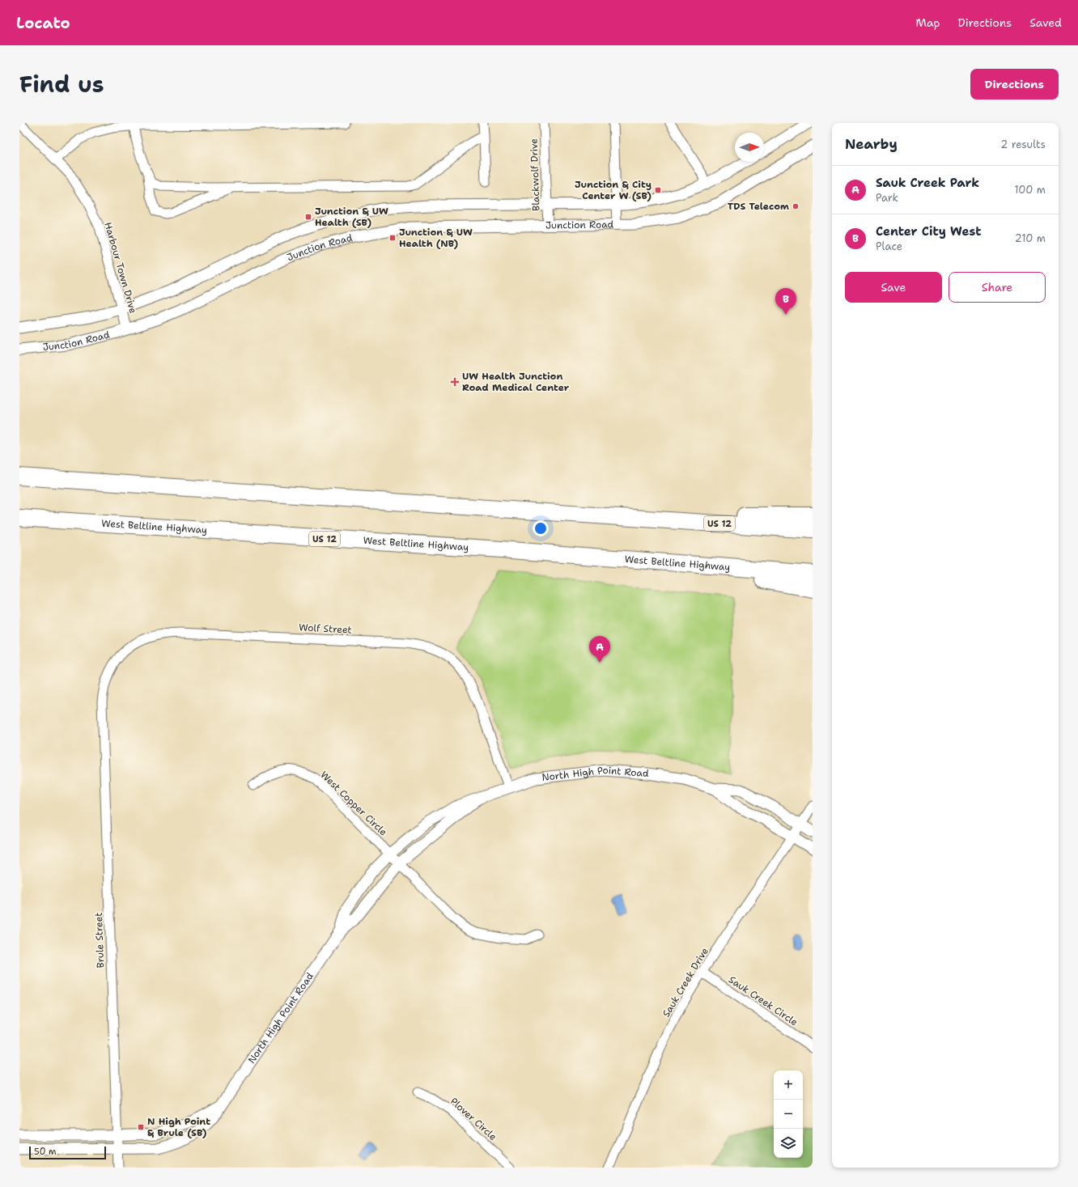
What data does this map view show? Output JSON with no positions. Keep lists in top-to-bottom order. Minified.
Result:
{"streets":{"highway":["US 12","West Beltline Highway"],"street":["Blackwolf Drive","Junction Road","Harbour Town Drive","Wolf Street","North High Point Road","West Copper Circle","Brule Street","Sauk Creek Drive","Sauk Creek Circle","Plover Circle"]},"crossings":[["Blackwolf Drive","Junction Road"],["Junction Road","Harbour Town Drive"],["Wolf Street","North High Point Road"],["Wolf Street","Brule Street"],["North High Point Road","West Copper Circle"],["North High Point Road","Brule Street"],["North High Point Road","Sauk Creek Drive"],["Sauk Creek Drive","Sauk Creek Circle"]],"places":{"transit":["Junction & City Center W (SB)","Junction & UW Health (SB)","Junction & UW Health (NB)","N High Point & Brule (SB)"],"other":["TDS Telecom"],"health":["UW Health Junction Road Medical Center"]},"scale_bar":"50 m","north":"right","page":{"header":"Locato","nav":["Map","Directions","Saved"],"title":"Find us","buttons":["Directions",["Save","Share"]],"heading":["Nearby","2 results"],"list":[{"mark":"A","name":"Sauk Creek Park","note":"Park","value":"100 m"},{"mark":"B","name":"Center City West","note":"Place","value":"210 m"}],"pins":["B","A"],"map_buttons":["+","−"],"scale":"50 m"}}
